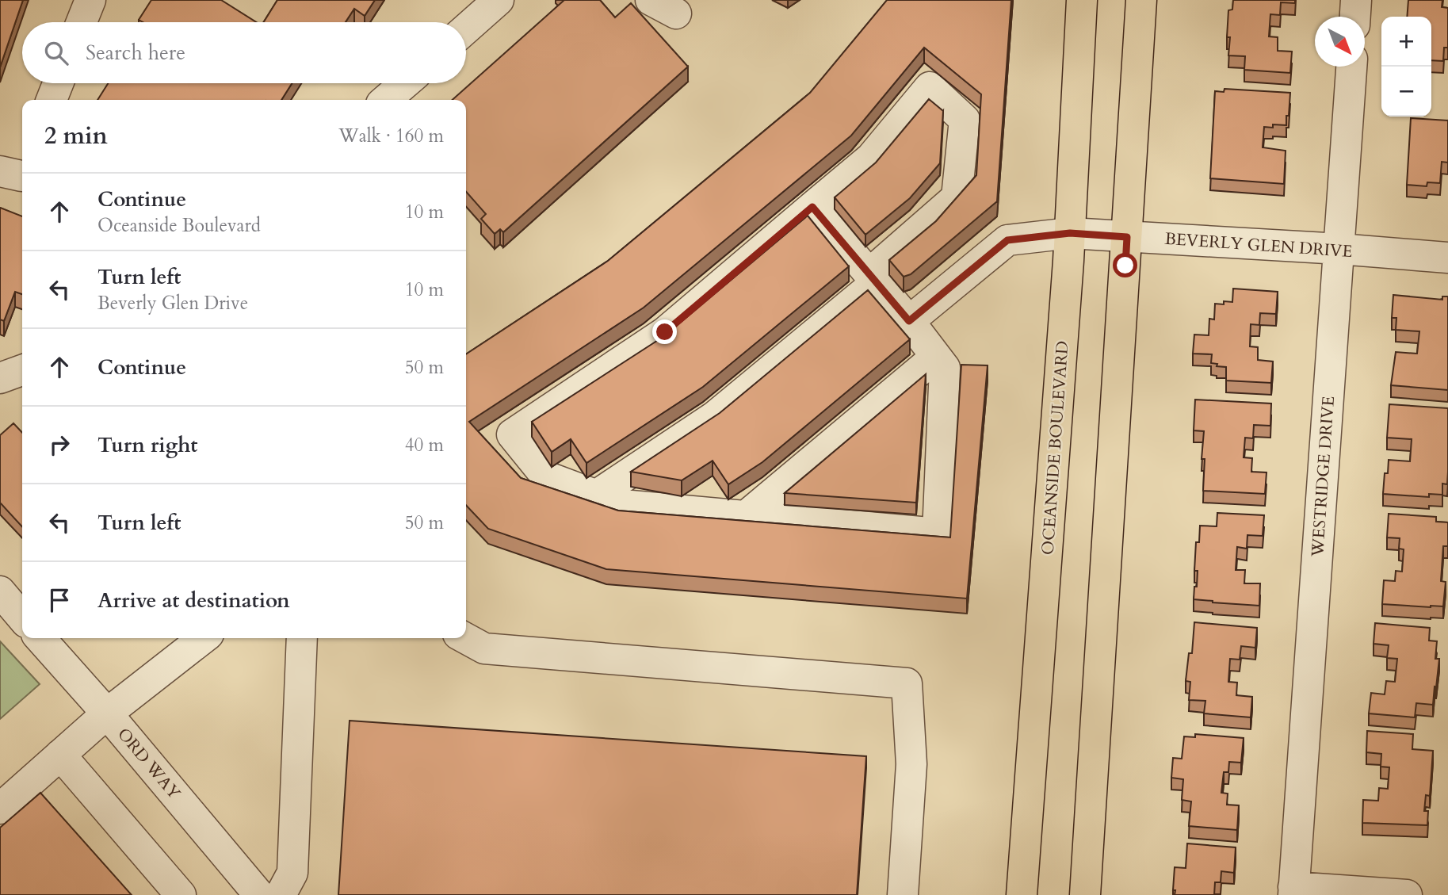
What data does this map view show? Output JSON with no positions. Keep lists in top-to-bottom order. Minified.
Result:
{"streets":{"main road":["OCEANSIDE BOULEVARD"],"street":["BEVERLY GLEN DRIVE","WESTRIDGE DRIVE","ORD WAY"]},"crossings":[["BEVERLY GLEN DRIVE","OCEANSIDE BOULEVARD"],["BEVERLY GLEN DRIVE","WESTRIDGE DRIVE"]],"north":"bottom right","page":{"map_buttons":["+","−"],"search":"Search here","heading":["2 min","Walk · 160 m"],"list":[["Continue","Oceanside Boulevard","10 m"],["Turn left","Beverly Glen Drive","10 m"],["Continue","50 m"],["Turn right","40 m"],["Turn left","50 m"],"Arrive at destination"]}}
